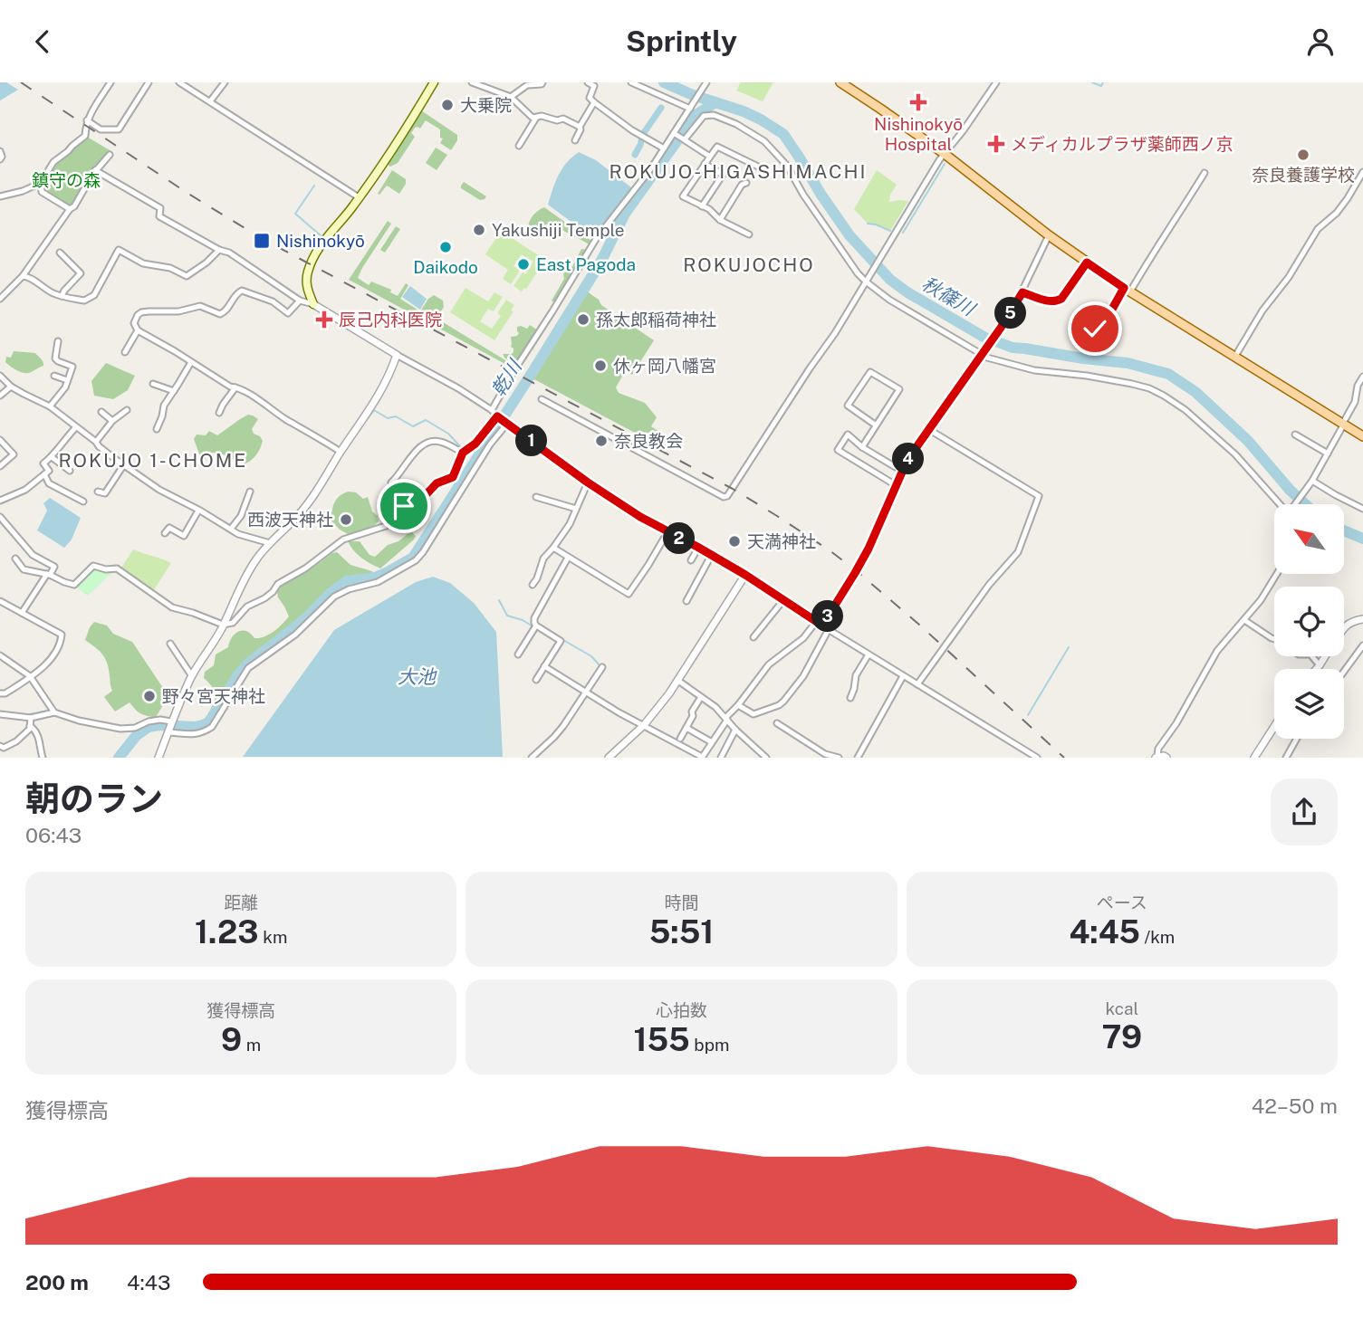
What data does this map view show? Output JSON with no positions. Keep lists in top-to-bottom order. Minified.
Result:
{"districts":["ROKUJO-HIGASHIMACHI","ROKUJOCHO","ROKUJO 1-CHOME"],"water":["秋篠川","乾川","大池"],"parks":["鎮守の森"],"places":{"health":["Nishinokyō Hospital","メディカルプラザ薬師西ノ京","辰己内科医院"],"other":["大乗院","奈良養護学校","Yakushiji Temple","Daikodo","East Pagoda","孫太郎稲荷神社","休ヶ岡八幡宮","奈良教会","西波天神社","天満神社","野々宮天神社"],"transit":["Nishinokyō"]},"north":"top left","page":{"header":"Sprintly","pins":["5","1","4","2","3"],"heading":["朝のラン","06:43"],"stats":[["距離","1.23 km"],["時間","5:51"],["ペース","4:45 /km"],["獲得標高","9 m"],["心拍数","155 bpm"],["kcal","79"]],"chart":["獲得標高","42–50 m"],"list":[{"name":"200 m","note":"4:43"}]}}
